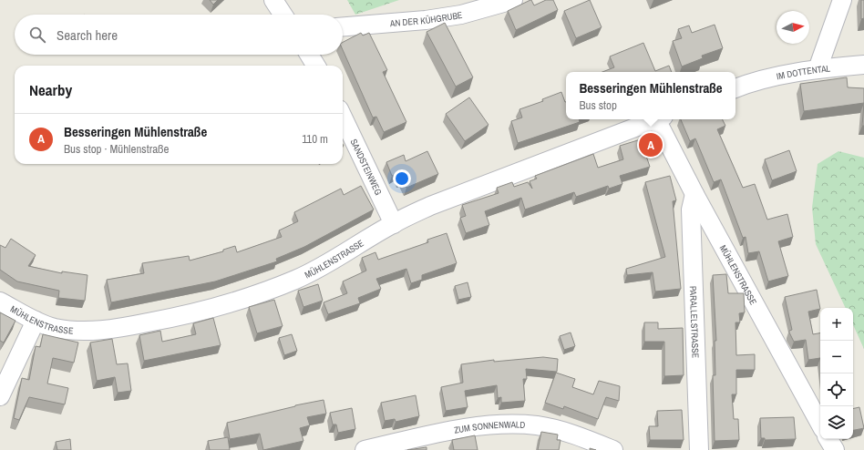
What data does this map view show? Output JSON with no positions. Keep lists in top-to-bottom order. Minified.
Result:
{"streets":{"street":["AN DER KÜHGRUBE","IM DOTTENTAL","SANDSTEINWEG","MÜHLENSTRASSE","PARALLELSTRASSE","ZUM SONNENWALD"]},"crossings":[["SANDSTEINWEG","MÜHLENSTRASSE"],["MÜHLENSTRASSE","PARALLELSTRASSE"]],"north":"right","page":{"search":"Search here","heading":"Nearby","popup":["Besseringen Mühlenstraße","Bus stop"],"list":[{"mark":"A","name":"Besseringen Mühlenstraße","note":"Bus stop · Mühlenstraße","value":"110 m"}],"pins":"A","map_buttons":["+","−"]}}
